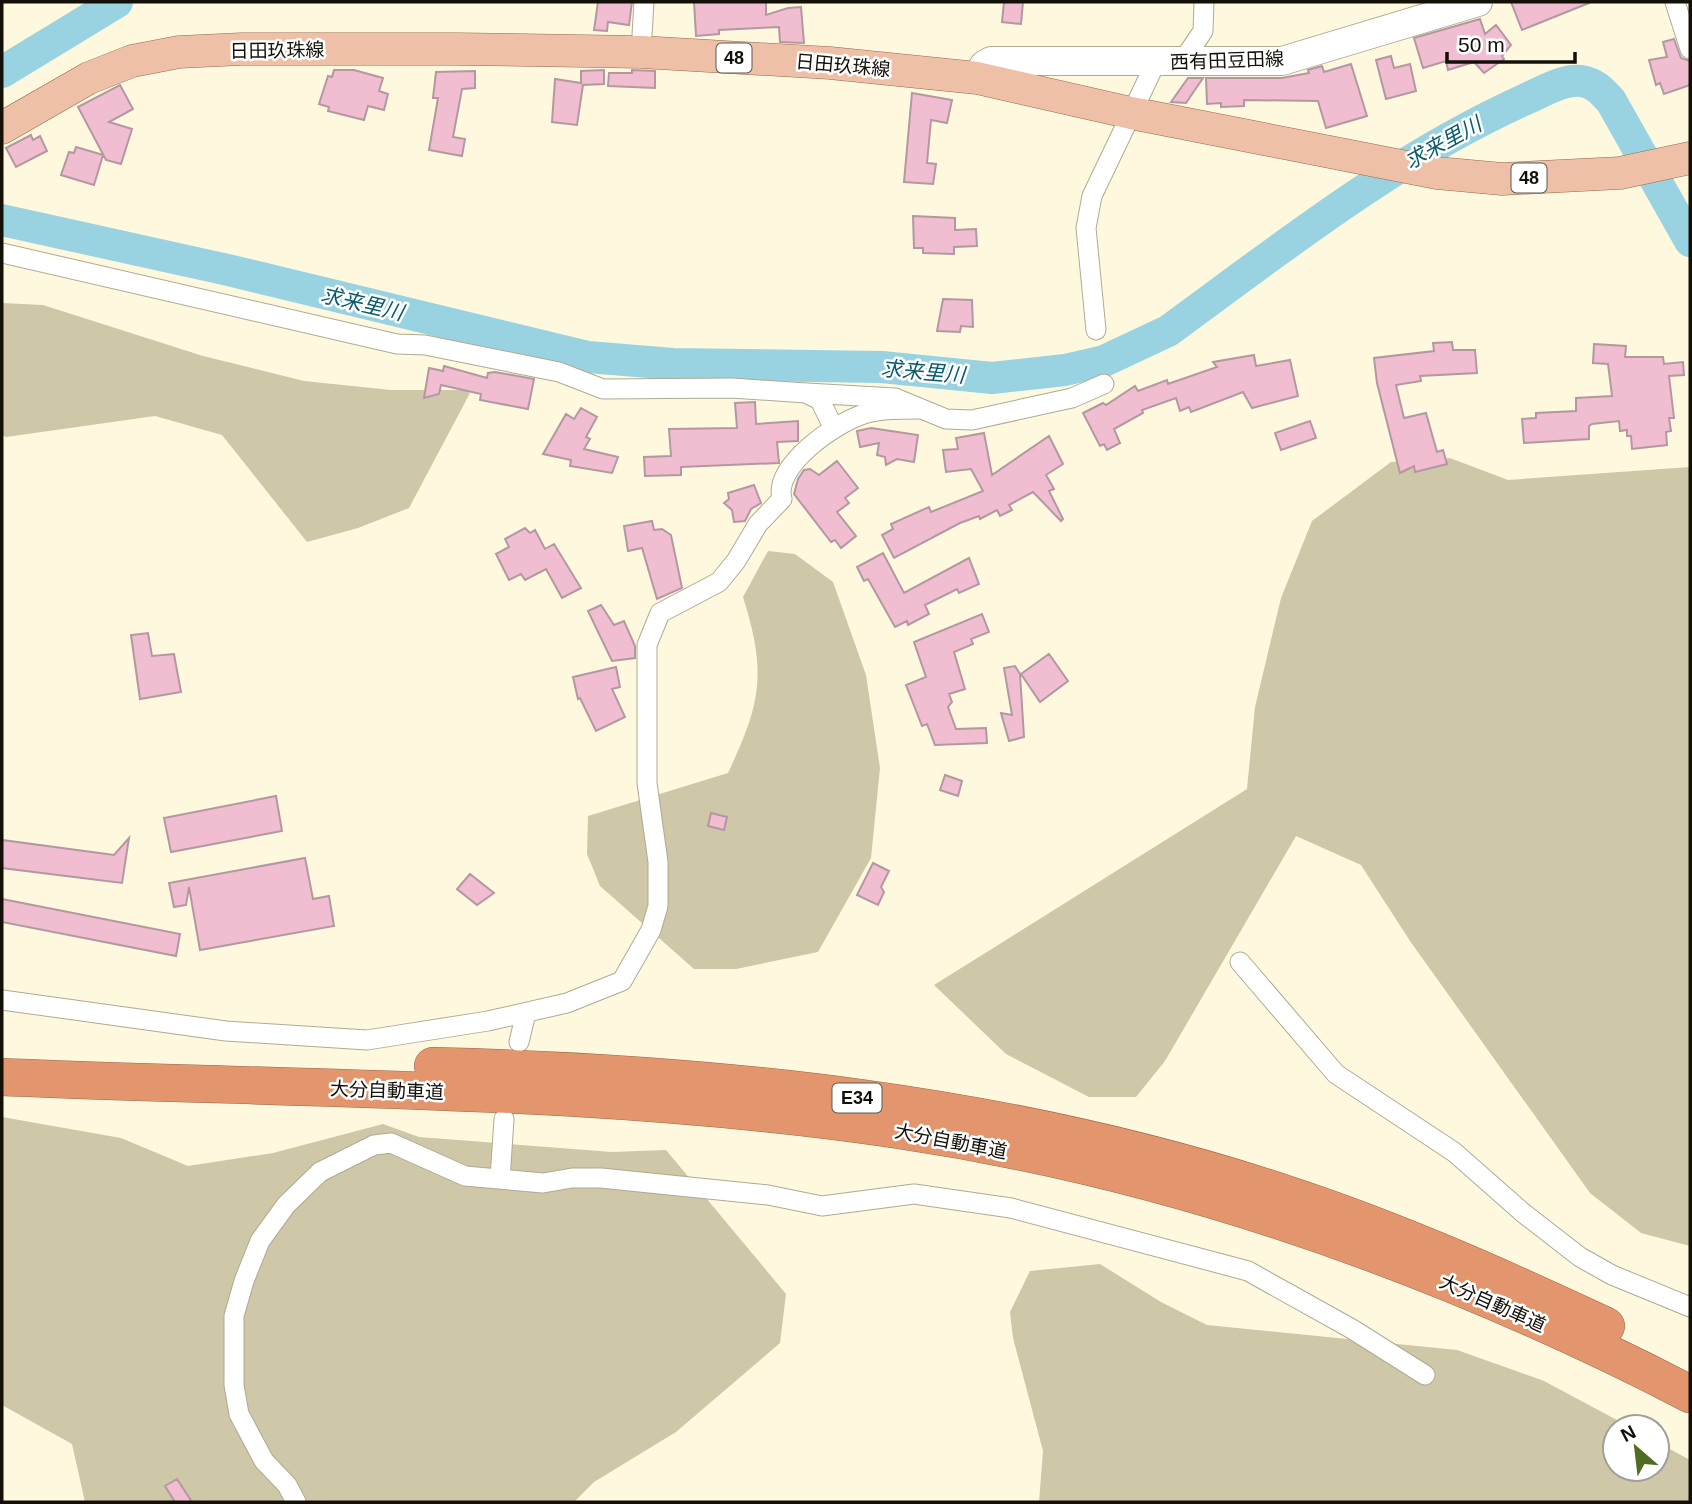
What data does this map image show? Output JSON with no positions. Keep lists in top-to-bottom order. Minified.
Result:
{"streets":{"highway":["大分自動車道","E34"],"main road":["日田玖珠線","48","西有田豆田線"]},"crossings":[["日田玖珠線","西有田豆田線"]],"water":["求来里川"],"scale_bar":"50 m","north":"top left"}
